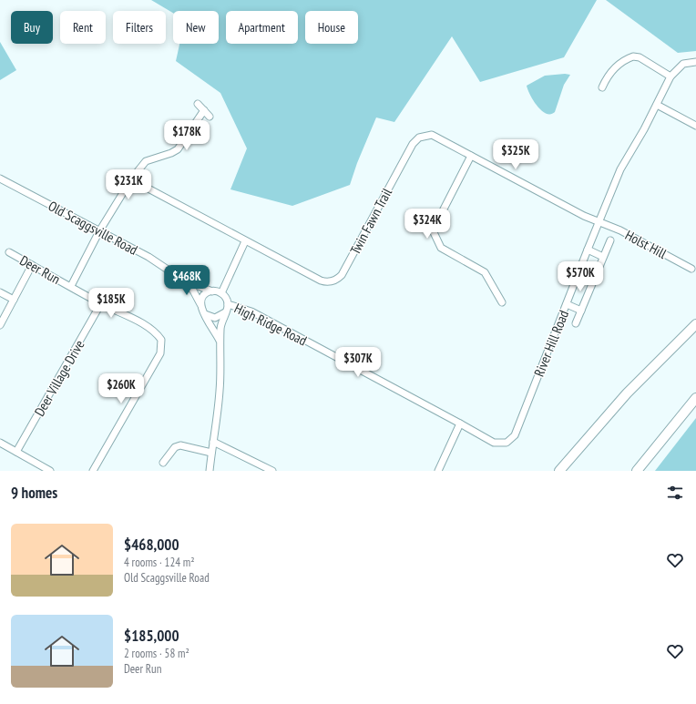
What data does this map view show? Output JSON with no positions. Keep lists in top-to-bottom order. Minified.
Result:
{"streets":{"street":["Twin Fawn Trail","Old Scaggsville Road","Holst Hill","Deer Run","High Ridge Road","River Hill Road","Deer Village Drive"]},"crossings":[["Twin Fawn Trail","Holst Hill"],["Twin Fawn Trail","Deer Run"],["Twin Fawn Trail","River Hill Road"],["Old Scaggsville Road","Deer Run"],["Old Scaggsville Road","High Ridge Road"],["Holst Hill","River Hill Road"],["Deer Run","Deer Village Drive"],["High Ridge Road","River Hill Road"]],"page":{"chip":["Buy","Rent","Filters","New","Apartment","House"],"price":["$178K","$325K","$231K","$324K","$570K","$468K","$185K","$307K","$260K"],"heading":"9 homes","list":[{"name":"$468,000","note":"4 rooms · 124 m² · Old Scaggsville Road"},{"name":"$185,000","note":"2 rooms · 58 m² · Deer Run"}]}}
